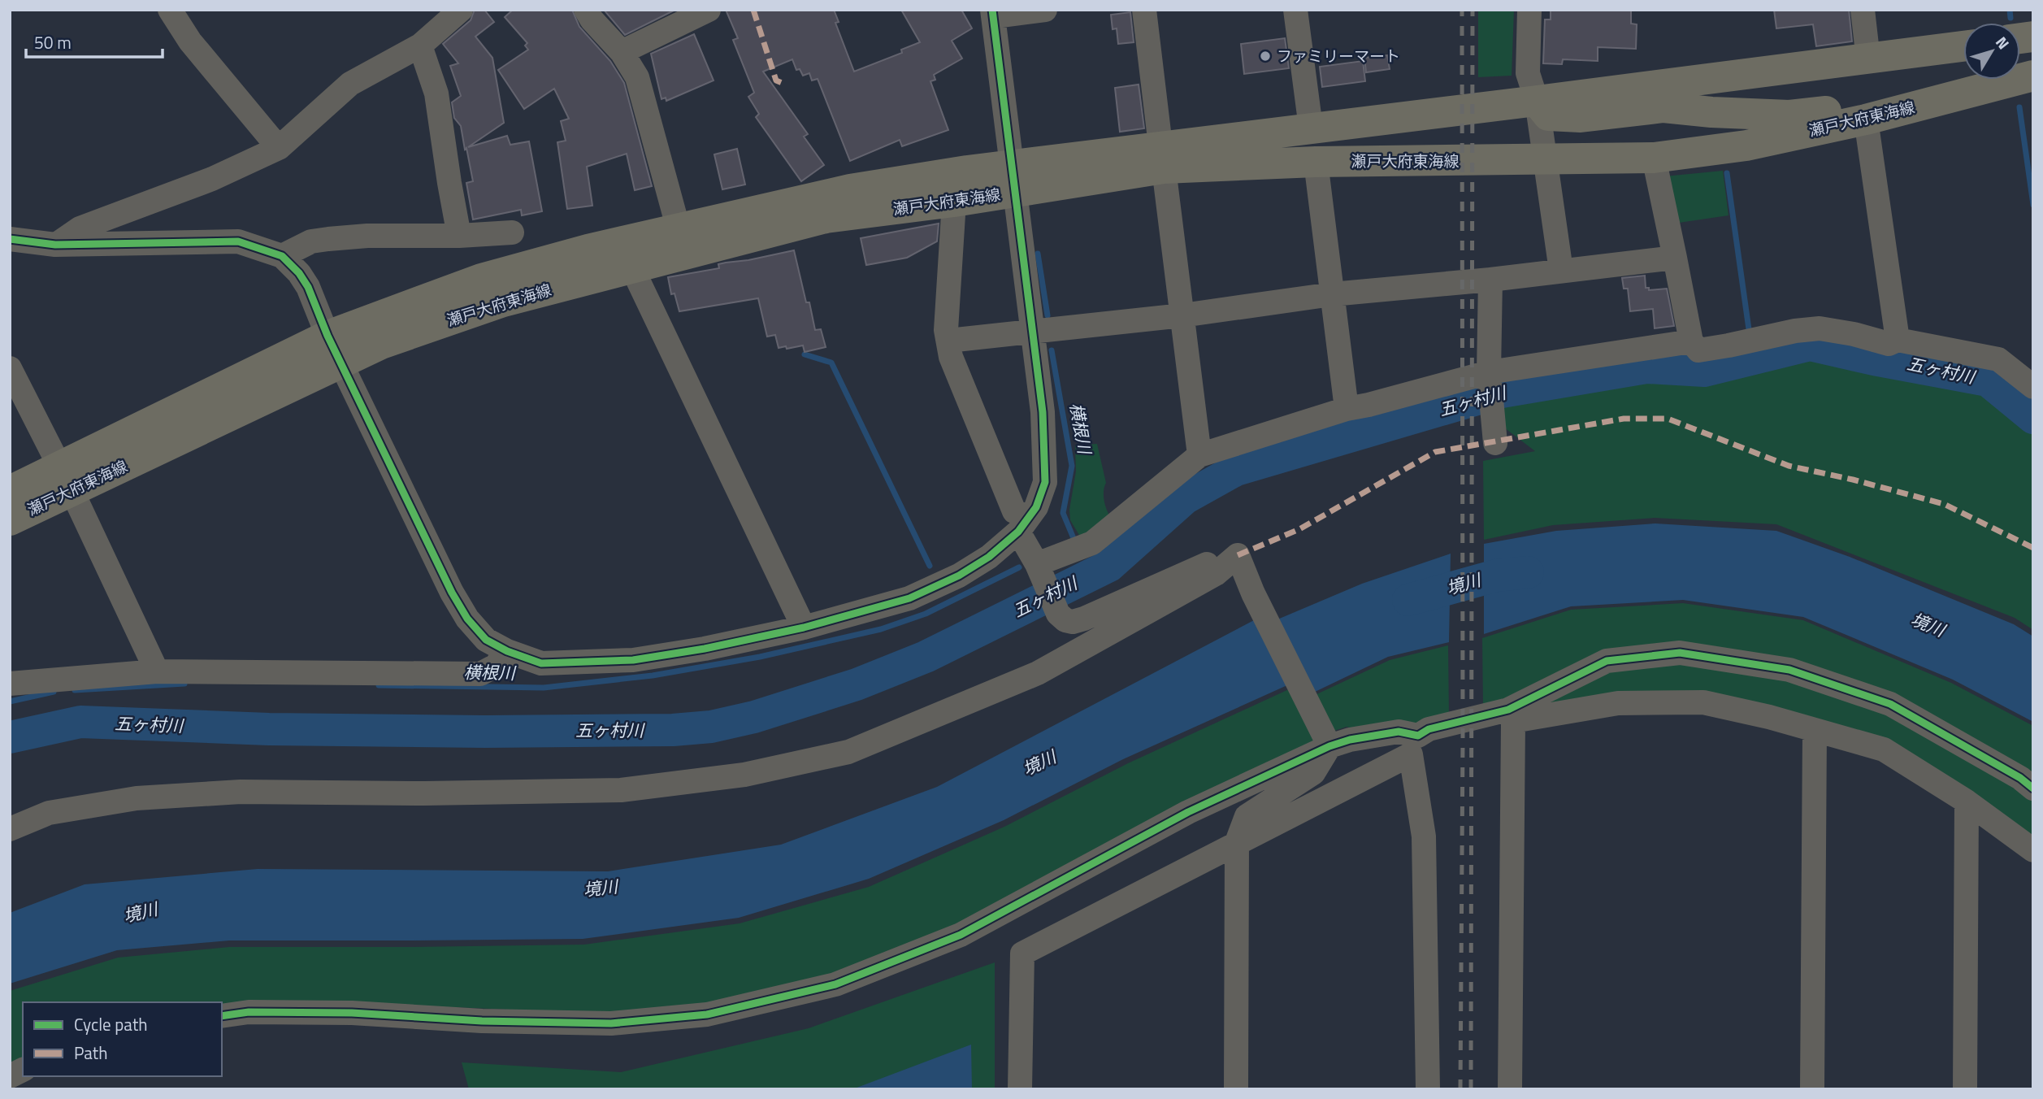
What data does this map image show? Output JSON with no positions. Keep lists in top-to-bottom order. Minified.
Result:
{"streets":{"main road":["瀬戸大府東海線"]},"water":["五ヶ村川","横根川","境川"],"places":["ファミリーマート"],"legend":["Cycle path","Path"],"scale_bar":"50 m","north":"top right"}
